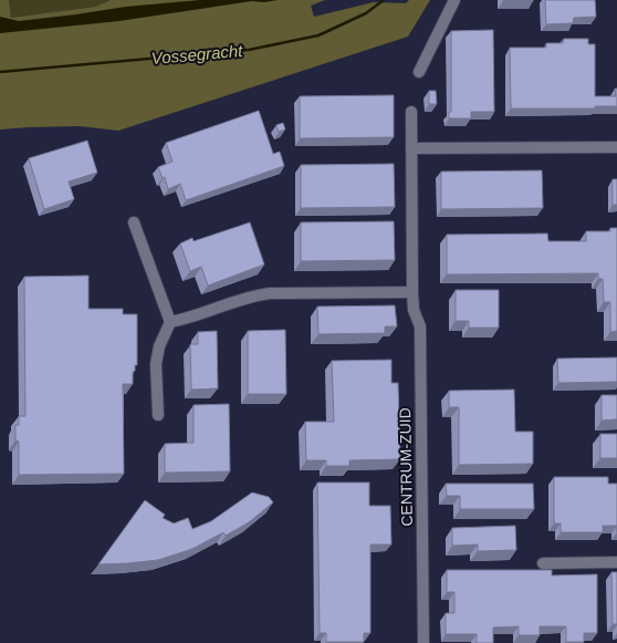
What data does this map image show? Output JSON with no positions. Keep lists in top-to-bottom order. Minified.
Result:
{"streets":{"street":["CENTRUM-ZUID"]},"water":["Vossegracht"]}
